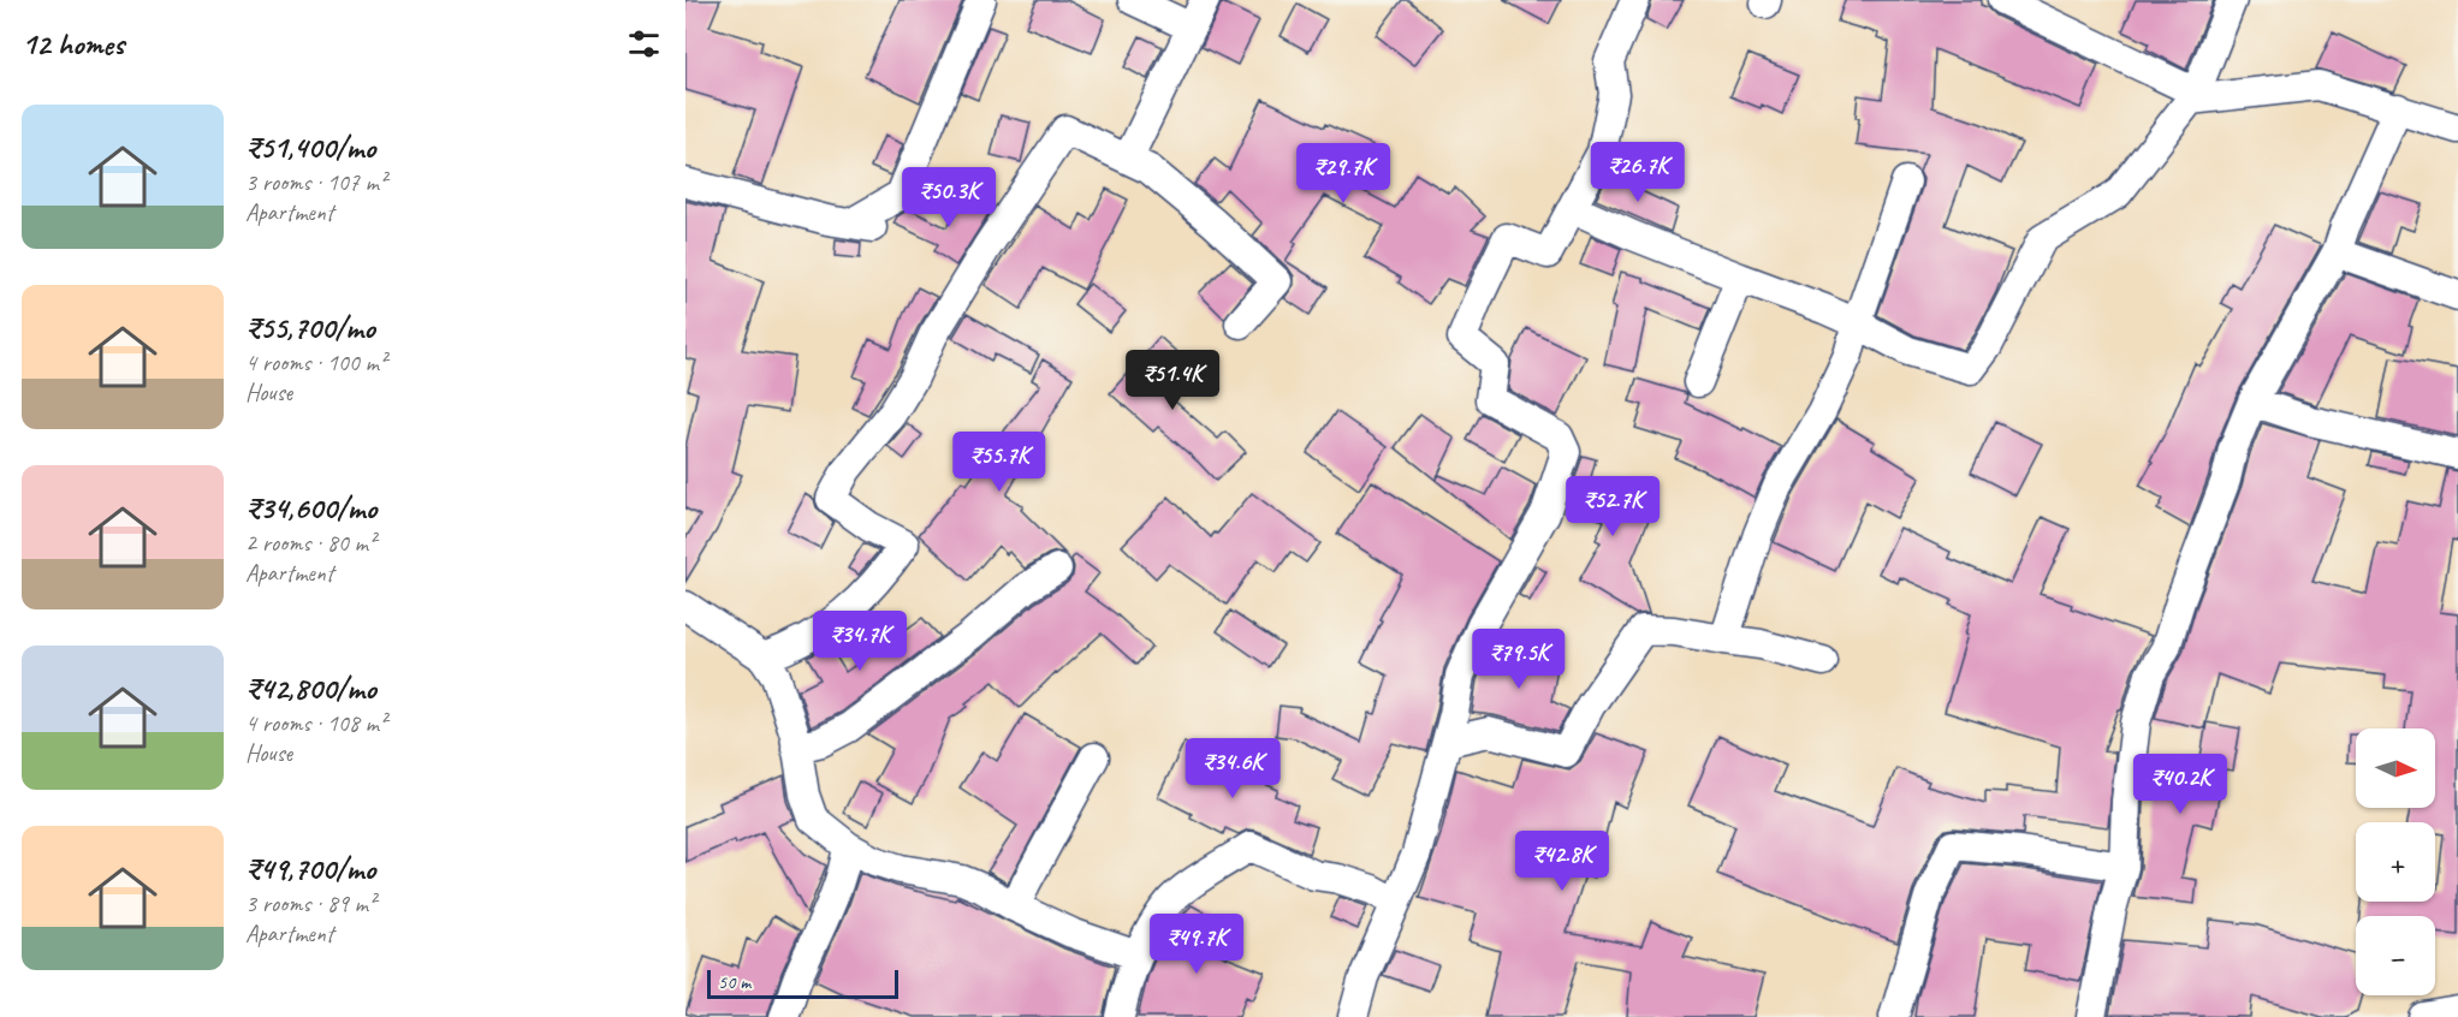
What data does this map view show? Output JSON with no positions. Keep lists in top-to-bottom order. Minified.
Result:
{"scale_bar":"50 m","north":"right","page":{"heading":"12 homes","list":[{"name":"₹51,400/mo","note":"3 rooms · 107 m² · Apartment"},{"name":"₹55,700/mo","note":"4 rooms · 100 m² · House"},{"name":"₹34,600/mo","note":"2 rooms · 80 m² · Apartment"},{"name":"₹42,800/mo","note":"4 rooms · 108 m² · House"},{"name":"₹49,700/mo","note":"3 rooms · 89 m² · Apartment"}],"price":["₹26.7K","₹29.7K","₹50.3K","₹51.4K","₹55.7K","₹52.7K","₹34.7K","₹79.5K","₹34.6K","₹40.2K","₹42.8K","₹49.7K"],"map_buttons":["+","−"],"scale":"50 m"}}
